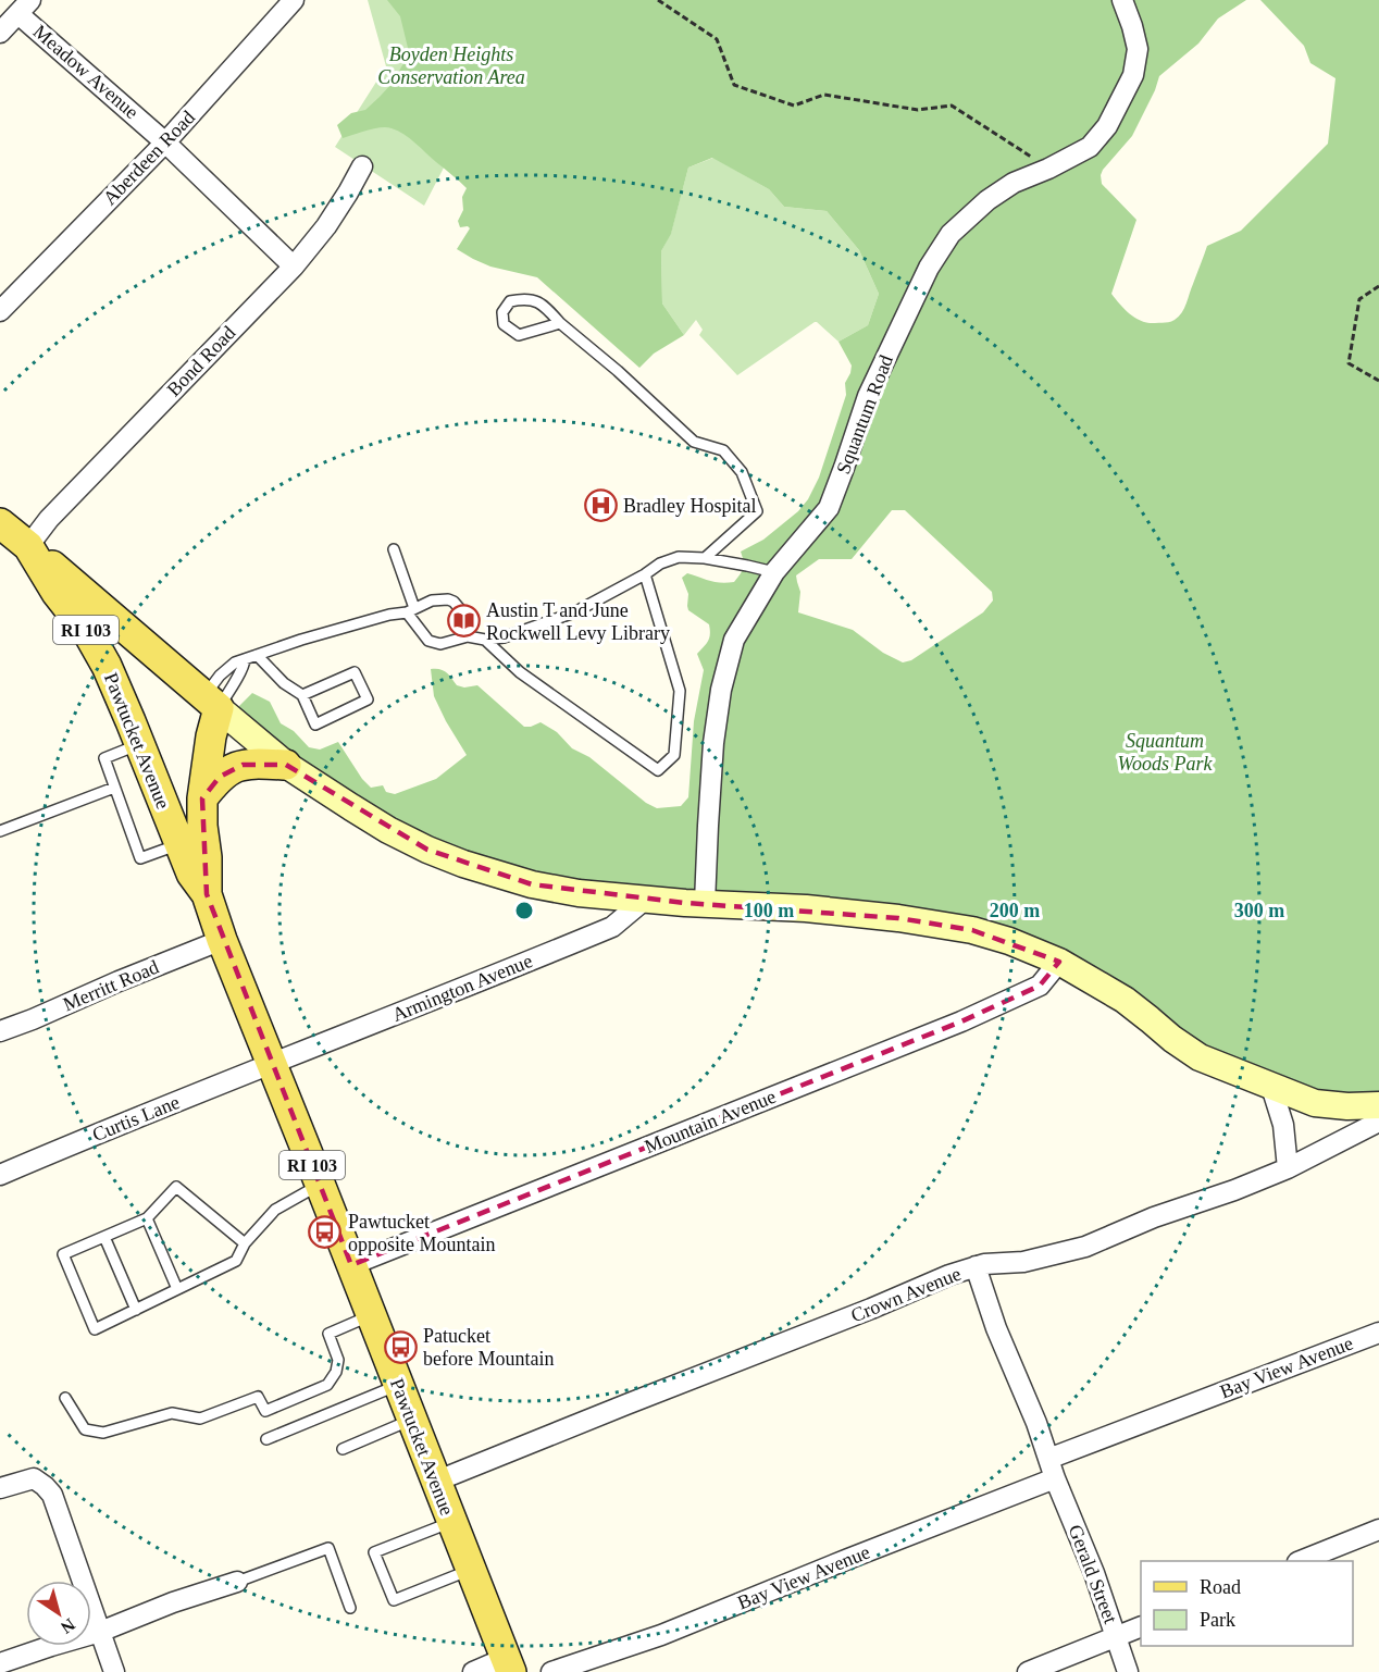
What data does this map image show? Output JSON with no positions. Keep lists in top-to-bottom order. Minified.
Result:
{"streets":{"main road":["RI 103","Pawtucket Avenue"],"street":["Meadow Avenue","Aberdeen Road","Bond Road","Squantum Road","Merritt Road","Armington Avenue","Curtis Lane","Mountain Avenue","Crown Avenue","Bay View Avenue","Gerald Street"]},"crossings":[["Meadow Avenue","Aberdeen Road"],["Meadow Avenue","Bond Road"],["Bond Road","RI 103"],["Bond Road","Pawtucket Avenue"],["RI 103","Pawtucket Avenue"],["Pawtucket Avenue","Merritt Road"],["Pawtucket Avenue","Armington Avenue"],["Pawtucket Avenue","Curtis Lane"],["Pawtucket Avenue","Mountain Avenue"],["Pawtucket Avenue","Crown Avenue"],["Armington Avenue","Curtis Lane"],["Bay View Avenue","Gerald Street"]],"parks":["Boyden Heights Conservation Area","Squantum Woods Park"],"places":{"hospital":["Bradley Hospital"],"library":["Austin T and June Rockwell Levy Library"],"bus stop":["Pawtucket opposite Mountain","Patucket before Mountain"]},"legend":["Road","Park"],"north":"bottom right","rings":["100 m","200 m","300 m"]}
